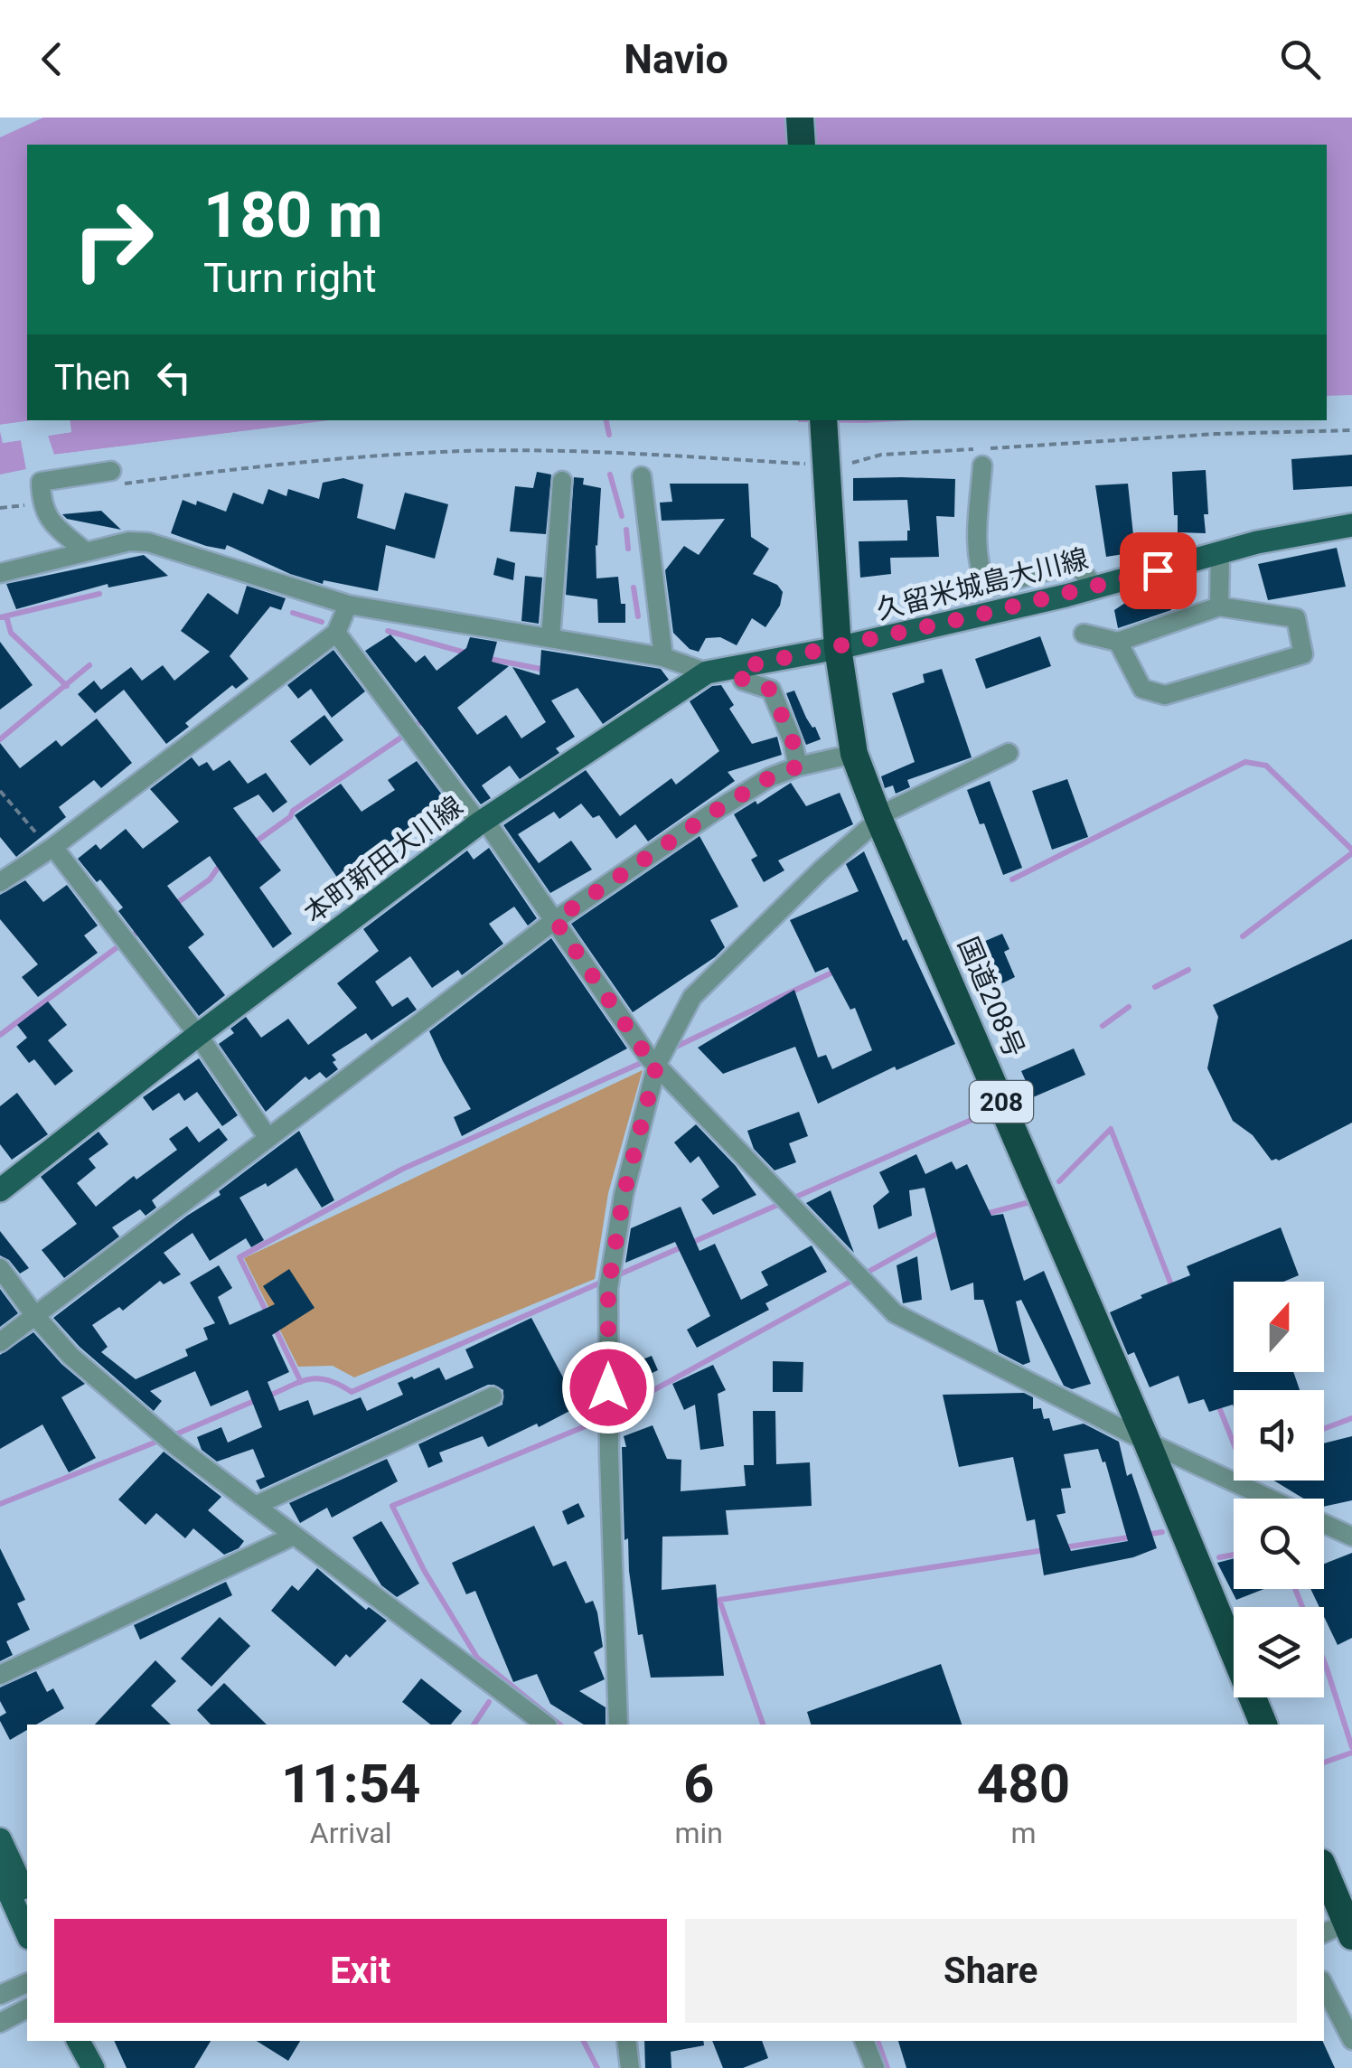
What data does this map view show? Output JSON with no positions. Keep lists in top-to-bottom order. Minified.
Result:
{"streets":{"highway":["国道208号","208"],"main road":["久留米城島大川線","本町新田大川線"]},"crossings":[["久留米城島大川線","本町新田大川線"],["久留米城島大川線","国道208号"],["本町新田大川線","国道208号"]],"north":"top","page":{"header":"Navio","turn":["180 m","Turn right"],"then":"Then","eta":["11:54","Arrival","6","min","480","m"],"buttons":["Exit","Share"]}}
